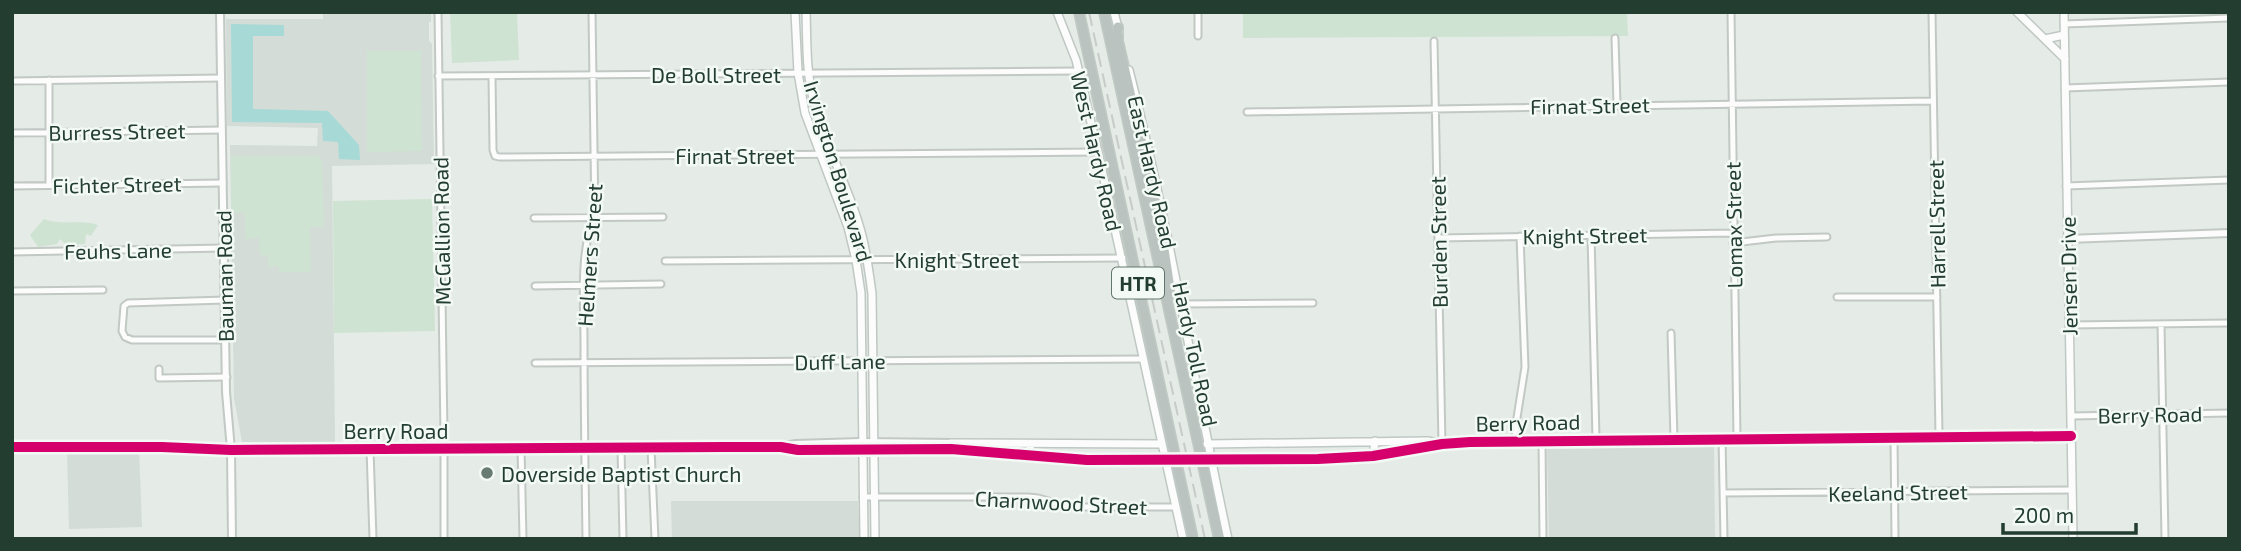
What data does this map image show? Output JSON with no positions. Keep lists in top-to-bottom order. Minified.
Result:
{"streets":{"highway":["HTR","Hardy Toll Road"],"main road":["West Hardy Road","Irvington Boulevard","East Hardy Road","Jensen Drive"],"street":["De Boll Street","Firnat Street","Burress Street","Fichter Street","Harrell Street","Lomax Street","McGallion Road","Knight Street","Burden Street","Feuhs Lane","Helmers Street","Bauman Road","Duff Lane","Berry Road","Keeland Street","Charnwood Street"]},"crossings":[["De Boll Street","Firnat Street"],["De Boll Street","West Hardy Road"],["De Boll Street","Irvington Boulevard"],["De Boll Street","McGallion Road"],["De Boll Street","Helmers Street"],["Firnat Street","West Hardy Road"],["Firnat Street","Irvington Boulevard"],["Firnat Street","Harrell Street"],["Firnat Street","Lomax Street"],["Firnat Street","Burden Street"],["Firnat Street","Helmers Street"],["Burress Street","Bauman Road"],["West Hardy Road","Knight Street"],["West Hardy Road","Duff Lane"],["West Hardy Road","Charnwood Street"],["Irvington Boulevard","Knight Street"],["Irvington Boulevard","Duff Lane"],["Irvington Boulevard","Berry Road"],["Irvington Boulevard","Charnwood Street"],["Fichter Street","Bauman Road"],["Harrell Street","Berry Road"],["Lomax Street","Knight Street"],["Lomax Street","Berry Road"],["McGallion Road","Berry Road"],["Knight Street","Burden Street"],["Burden Street","Berry Road"],["Feuhs Lane","Bauman Road"],["Helmers Street","Duff Lane"],["Helmers Street","Berry Road"],["Bauman Road","Berry Road"],["Jensen Drive","Berry Road"],["Jensen Drive","Keeland Street"]],"places":["Doverside Baptist Church"],"scale_bar":"200 m"}
